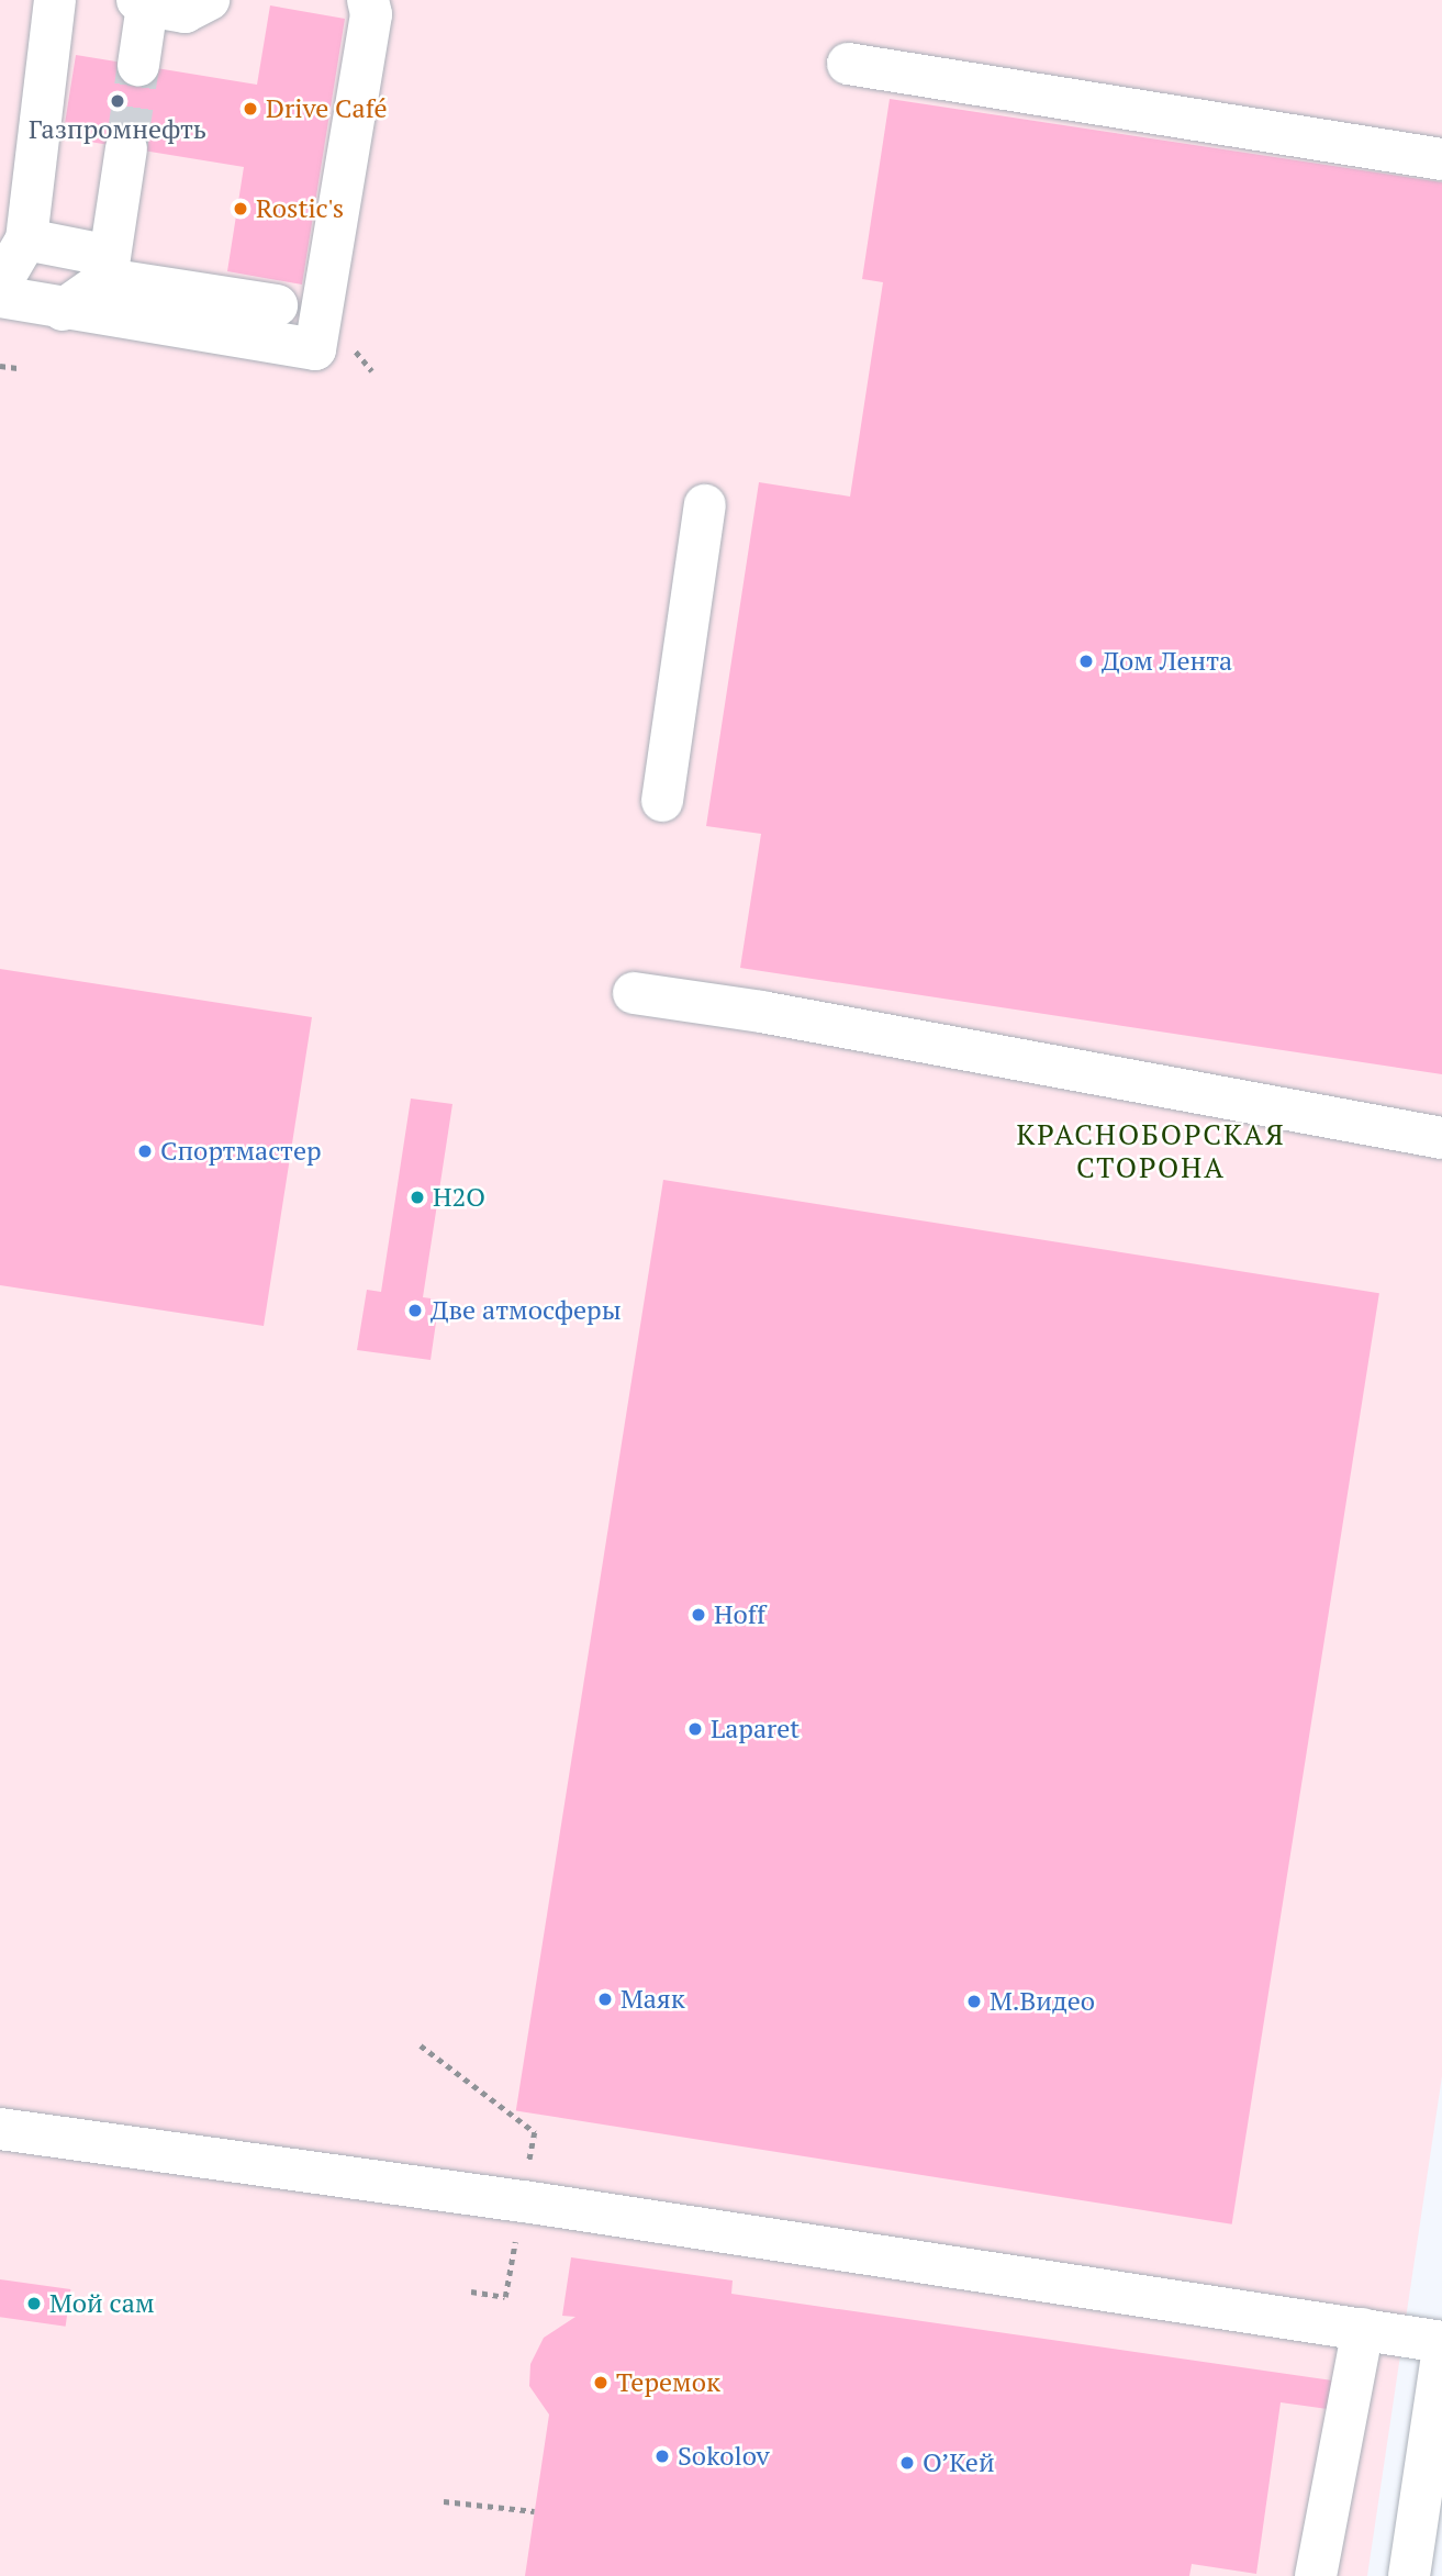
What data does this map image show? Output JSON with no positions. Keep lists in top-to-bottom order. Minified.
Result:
{"districts":["КРАСНОБОРСКАЯ СТОРОНА"],"places":["Газпромнефть","Drive Café","Rostic's","Дом Лента","Спортмастер","H2O","Две атмосферы","Hoff","Laparet","Маяк","М.Видео","Мой сам","Теремок","Sokolov","О’Кей"]}
